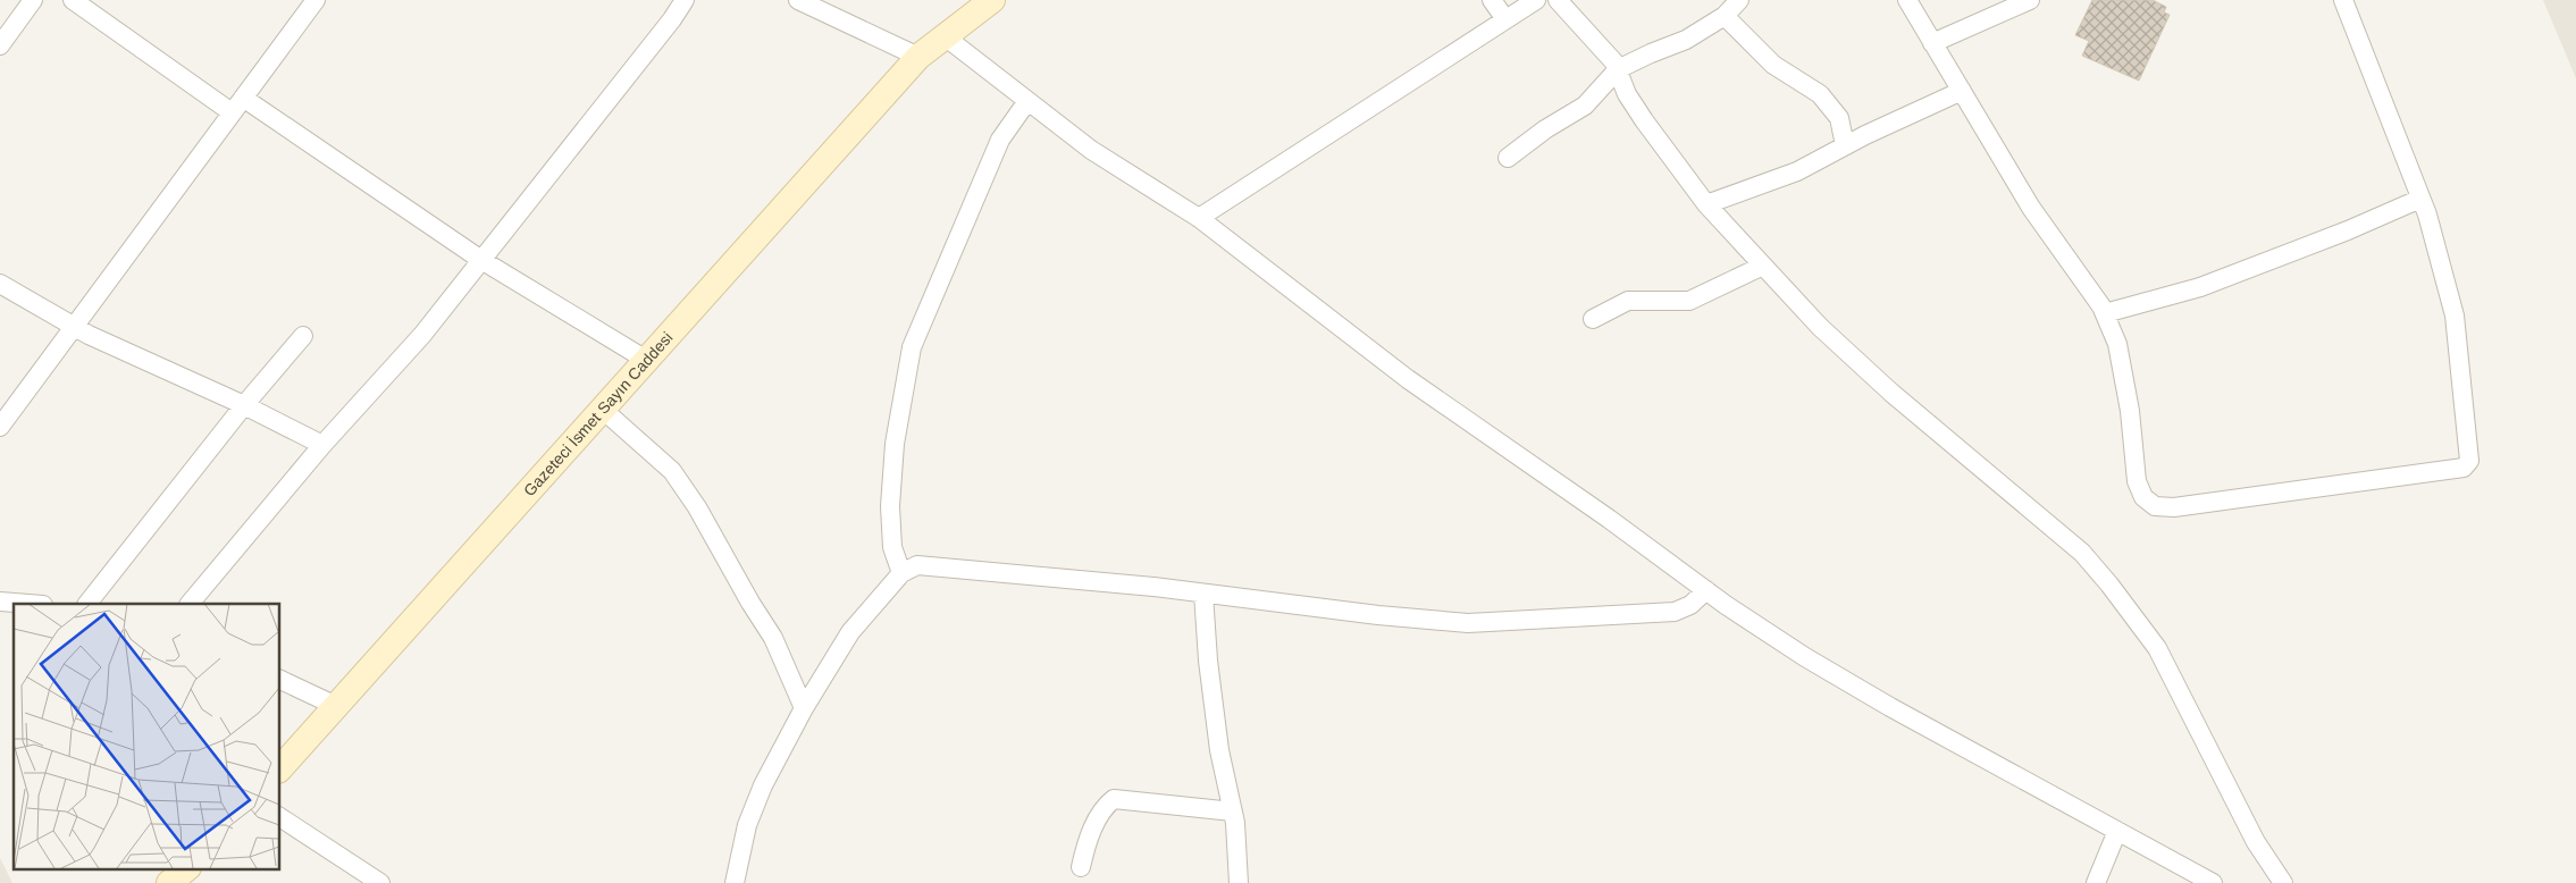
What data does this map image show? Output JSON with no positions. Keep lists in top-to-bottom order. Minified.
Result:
{"streets":{"street":["Gazeteci İsmet Sayın Caddesi"]}}
